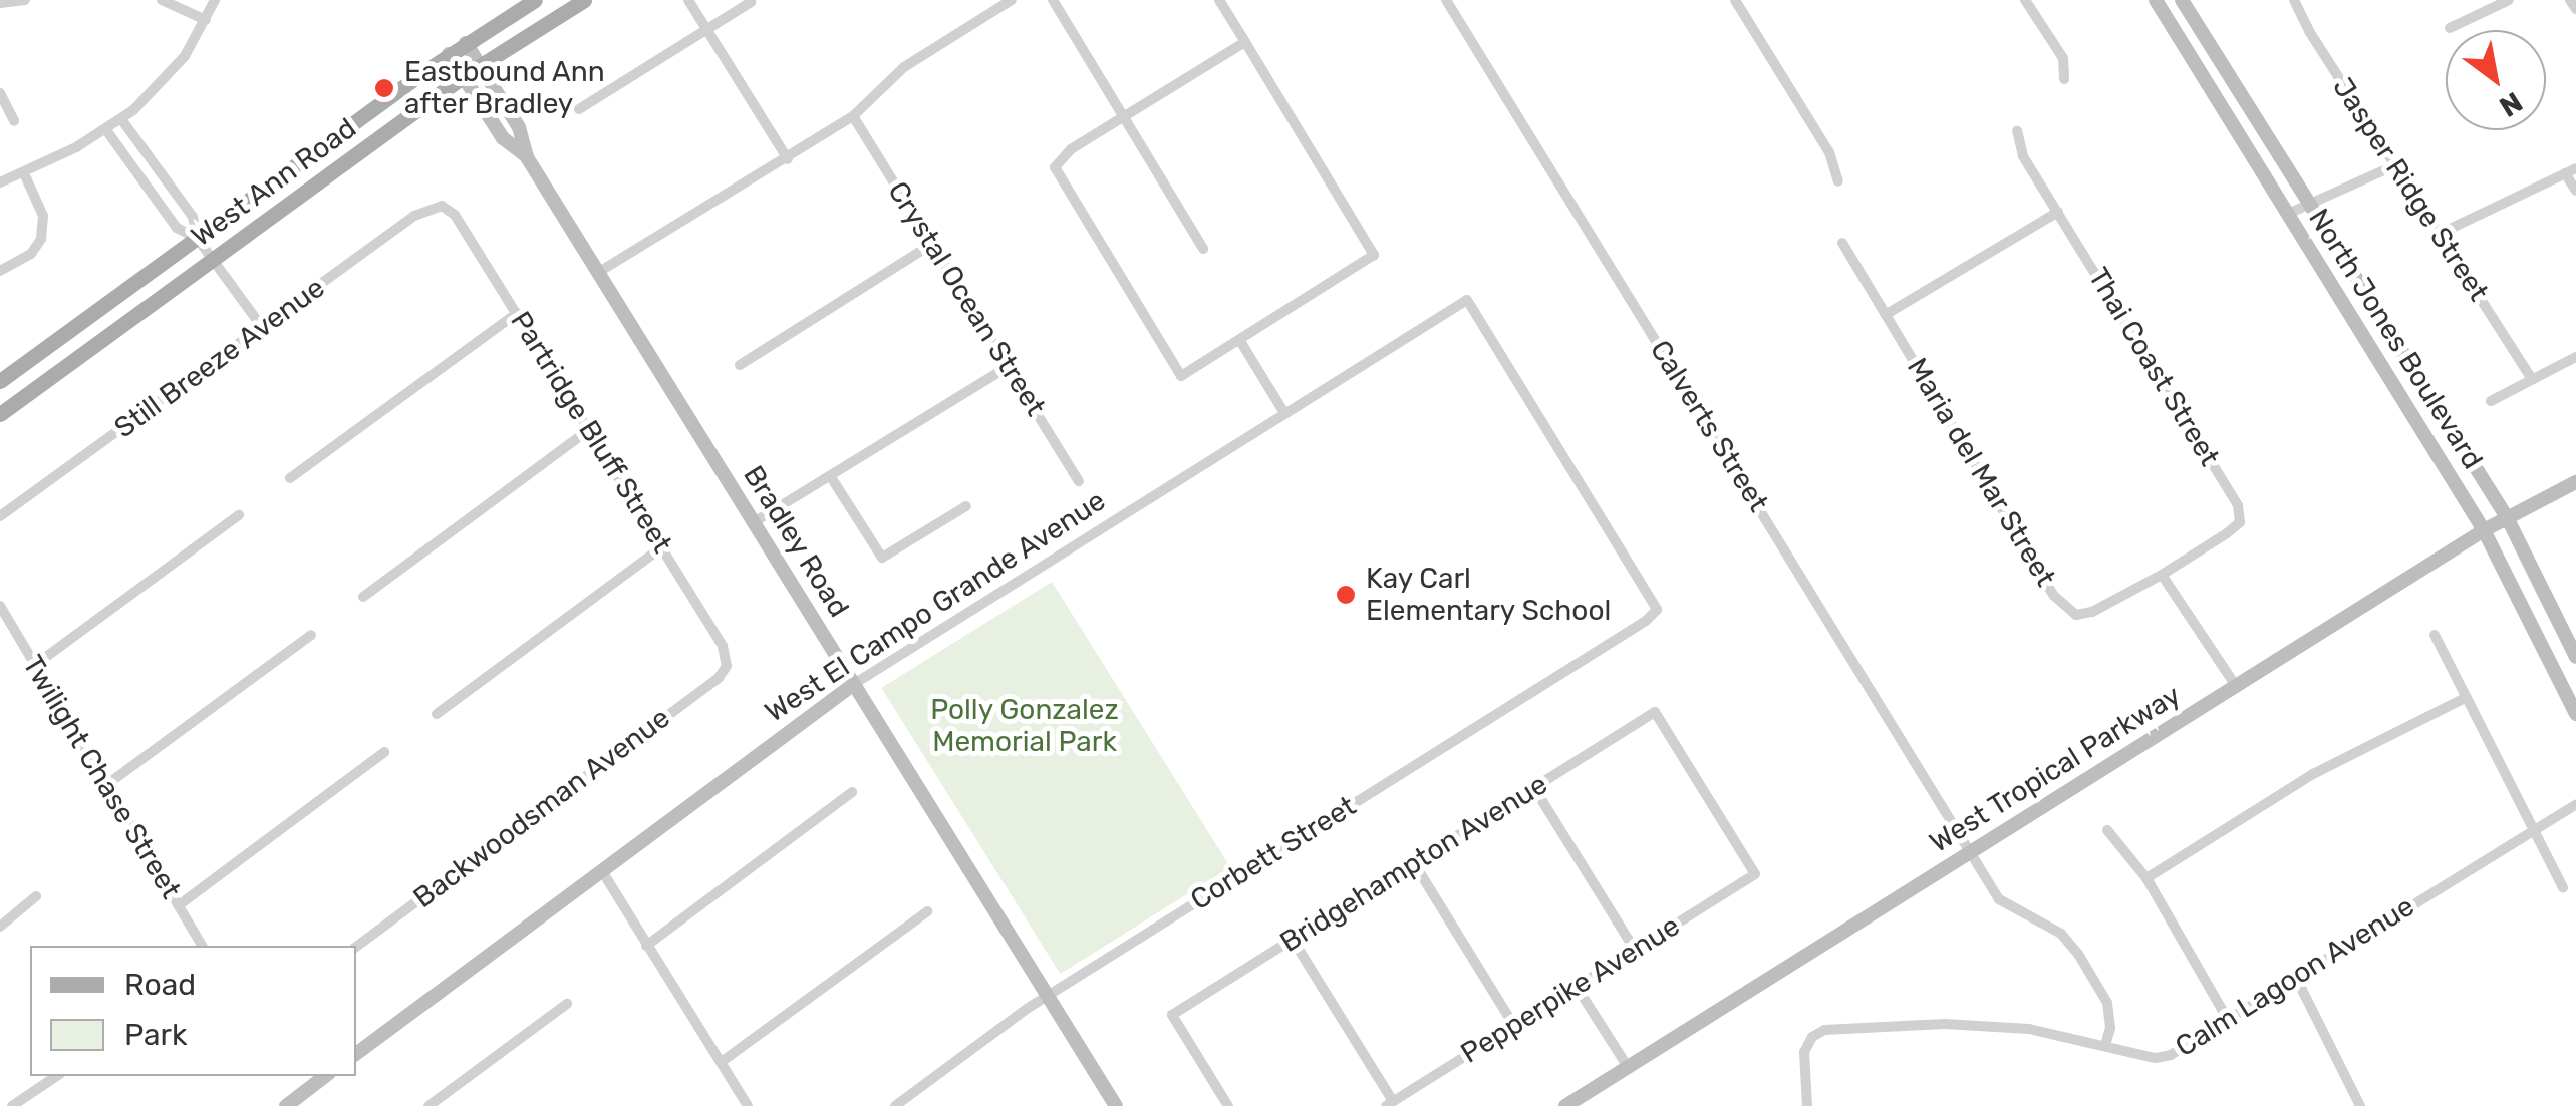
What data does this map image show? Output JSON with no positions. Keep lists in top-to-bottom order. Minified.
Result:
{"streets":{"main road":["West Ann Road","North Jones Boulevard","Bradley Road","West El Campo Grande Avenue","West Tropical Parkway"],"street":["Jasper Ridge Street","Crystal Ocean Street","Still Breeze Avenue","Thai Coast Street","Calverts Street","Partridge Bluff Street","Maria del Mar Street","Twilight Chase Street","Backwoodsman Avenue","Corbett Street","Bridgehampton Avenue","Calm Lagoon Avenue","Pepperpike Avenue"]},"crossings":[["West Ann Road","Bradley Road"],["North Jones Boulevard","West Tropical Parkway"],["Still Breeze Avenue","Partridge Bluff Street"],["Thai Coast Street","Maria del Mar Street"],["Calverts Street","West Tropical Parkway"],["Calverts Street","Calm Lagoon Avenue"],["Partridge Bluff Street","Backwoodsman Avenue"],["Bradley Road","West El Campo Grande Avenue"],["Bradley Road","Corbett Street"],["West El Campo Grande Avenue","Corbett Street"],["Bridgehampton Avenue","Pepperpike Avenue"]],"parks":["Polly Gonzalez Memorial Park"],"places":["Eastbound Ann after Bradley","Kay Carl Elementary School"],"legend":["Road","Park"],"north":"bottom right"}
